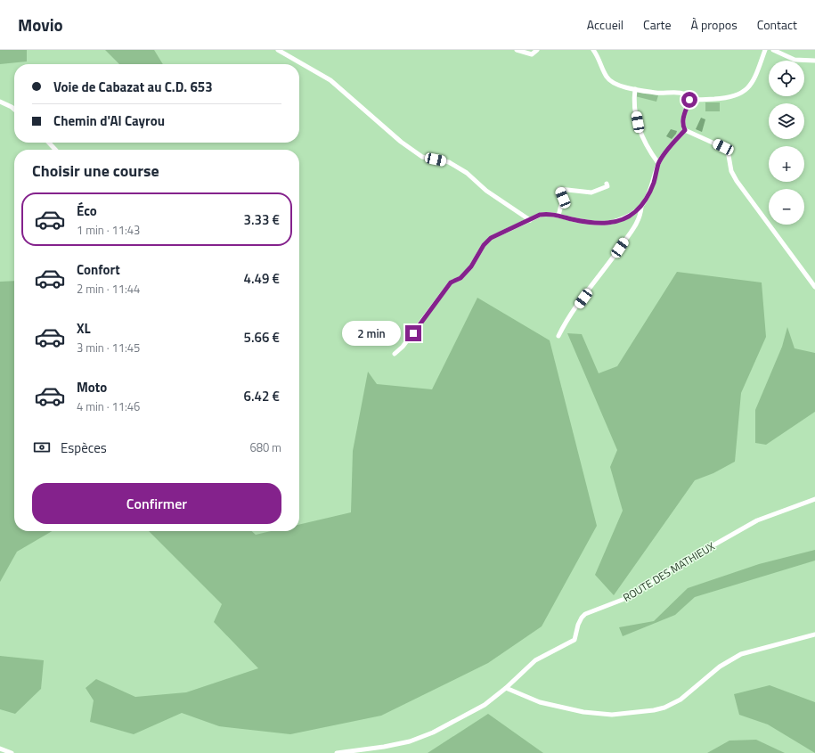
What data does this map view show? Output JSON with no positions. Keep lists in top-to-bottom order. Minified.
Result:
{"streets":{"street":["ROUTE DES MATHIEUX"]},"page":{"header":"Movio","nav":["Accueil","Carte","À propos","Contact"],"map_buttons":["+","−"],"banner":["Voie de Cabazat au C.D. 653","Chemin d'Al Cayrou"],"heading":"Choisir une course","list":[{"name":"Éco","note":"1 min · 11:43","value":"3.33 €"},{"name":"Confort","note":"2 min · 11:44","value":"4.49 €"},{"name":"XL","note":"3 min · 11:45","value":"5.66 €"},{"name":"Moto","note":"4 min · 11:46","value":"6.42 €"}],"bubble":"2 min","pay":["Espèces","680 m"],"buttons":"Confirmer"}}
